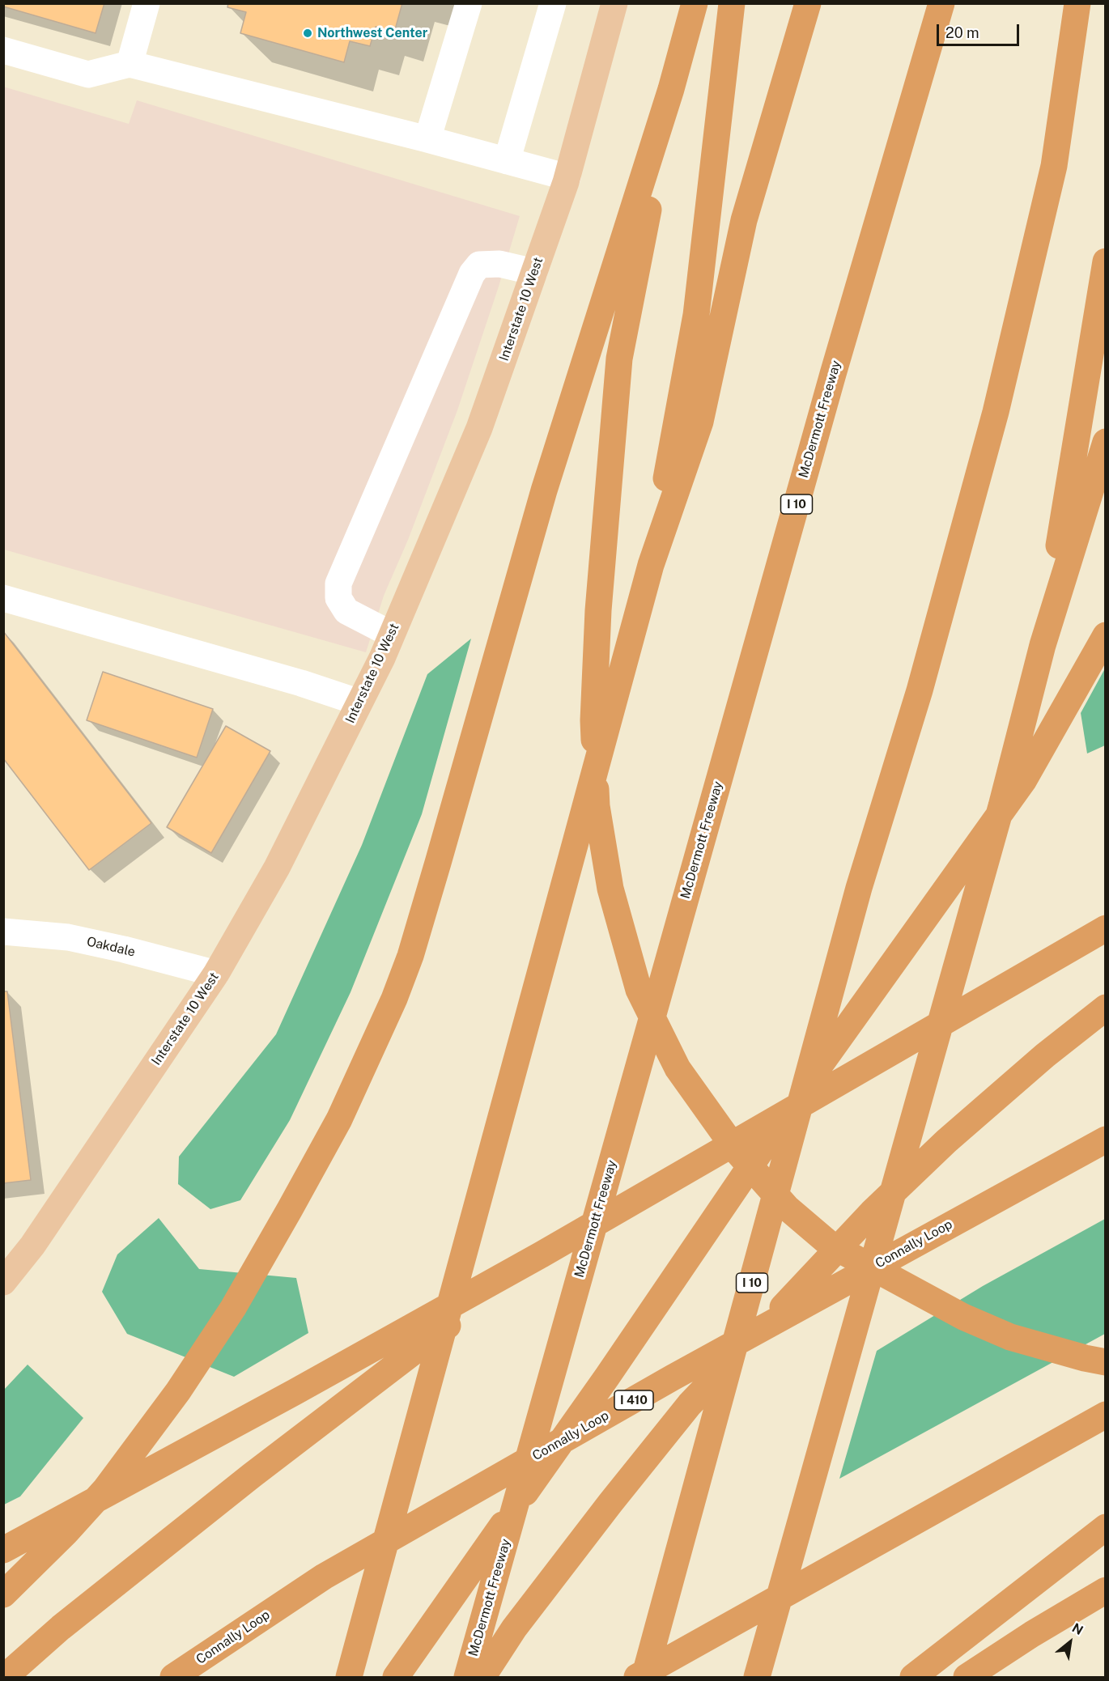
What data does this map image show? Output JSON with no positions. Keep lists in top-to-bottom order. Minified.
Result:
{"streets":{"highway":["McDermott Freeway","I 10","Connally Loop","I 410"],"main road":["Interstate 10 West"],"street":["Oakdale"]},"crossings":[["Interstate 10 West","Oakdale"]],"places":["Northwest Center"],"scale_bar":"20 m","north":"top right"}
